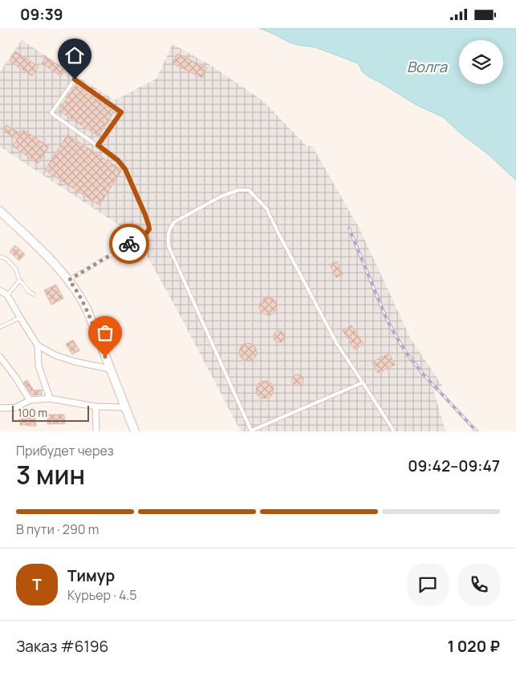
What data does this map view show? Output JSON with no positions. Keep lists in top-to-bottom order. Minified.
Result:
{"water":["Волга"],"scale_bar":"100 m","page":{"status":"09:39","scale":"100 m","heading":["3 мин","Прибудет через","09:42–09:47"],"panel":["Тимур","Курьер · 4.5","Заказ #6196","1 020 ₽"],"bar":"В пути · 290 m","round":"Т"}}
